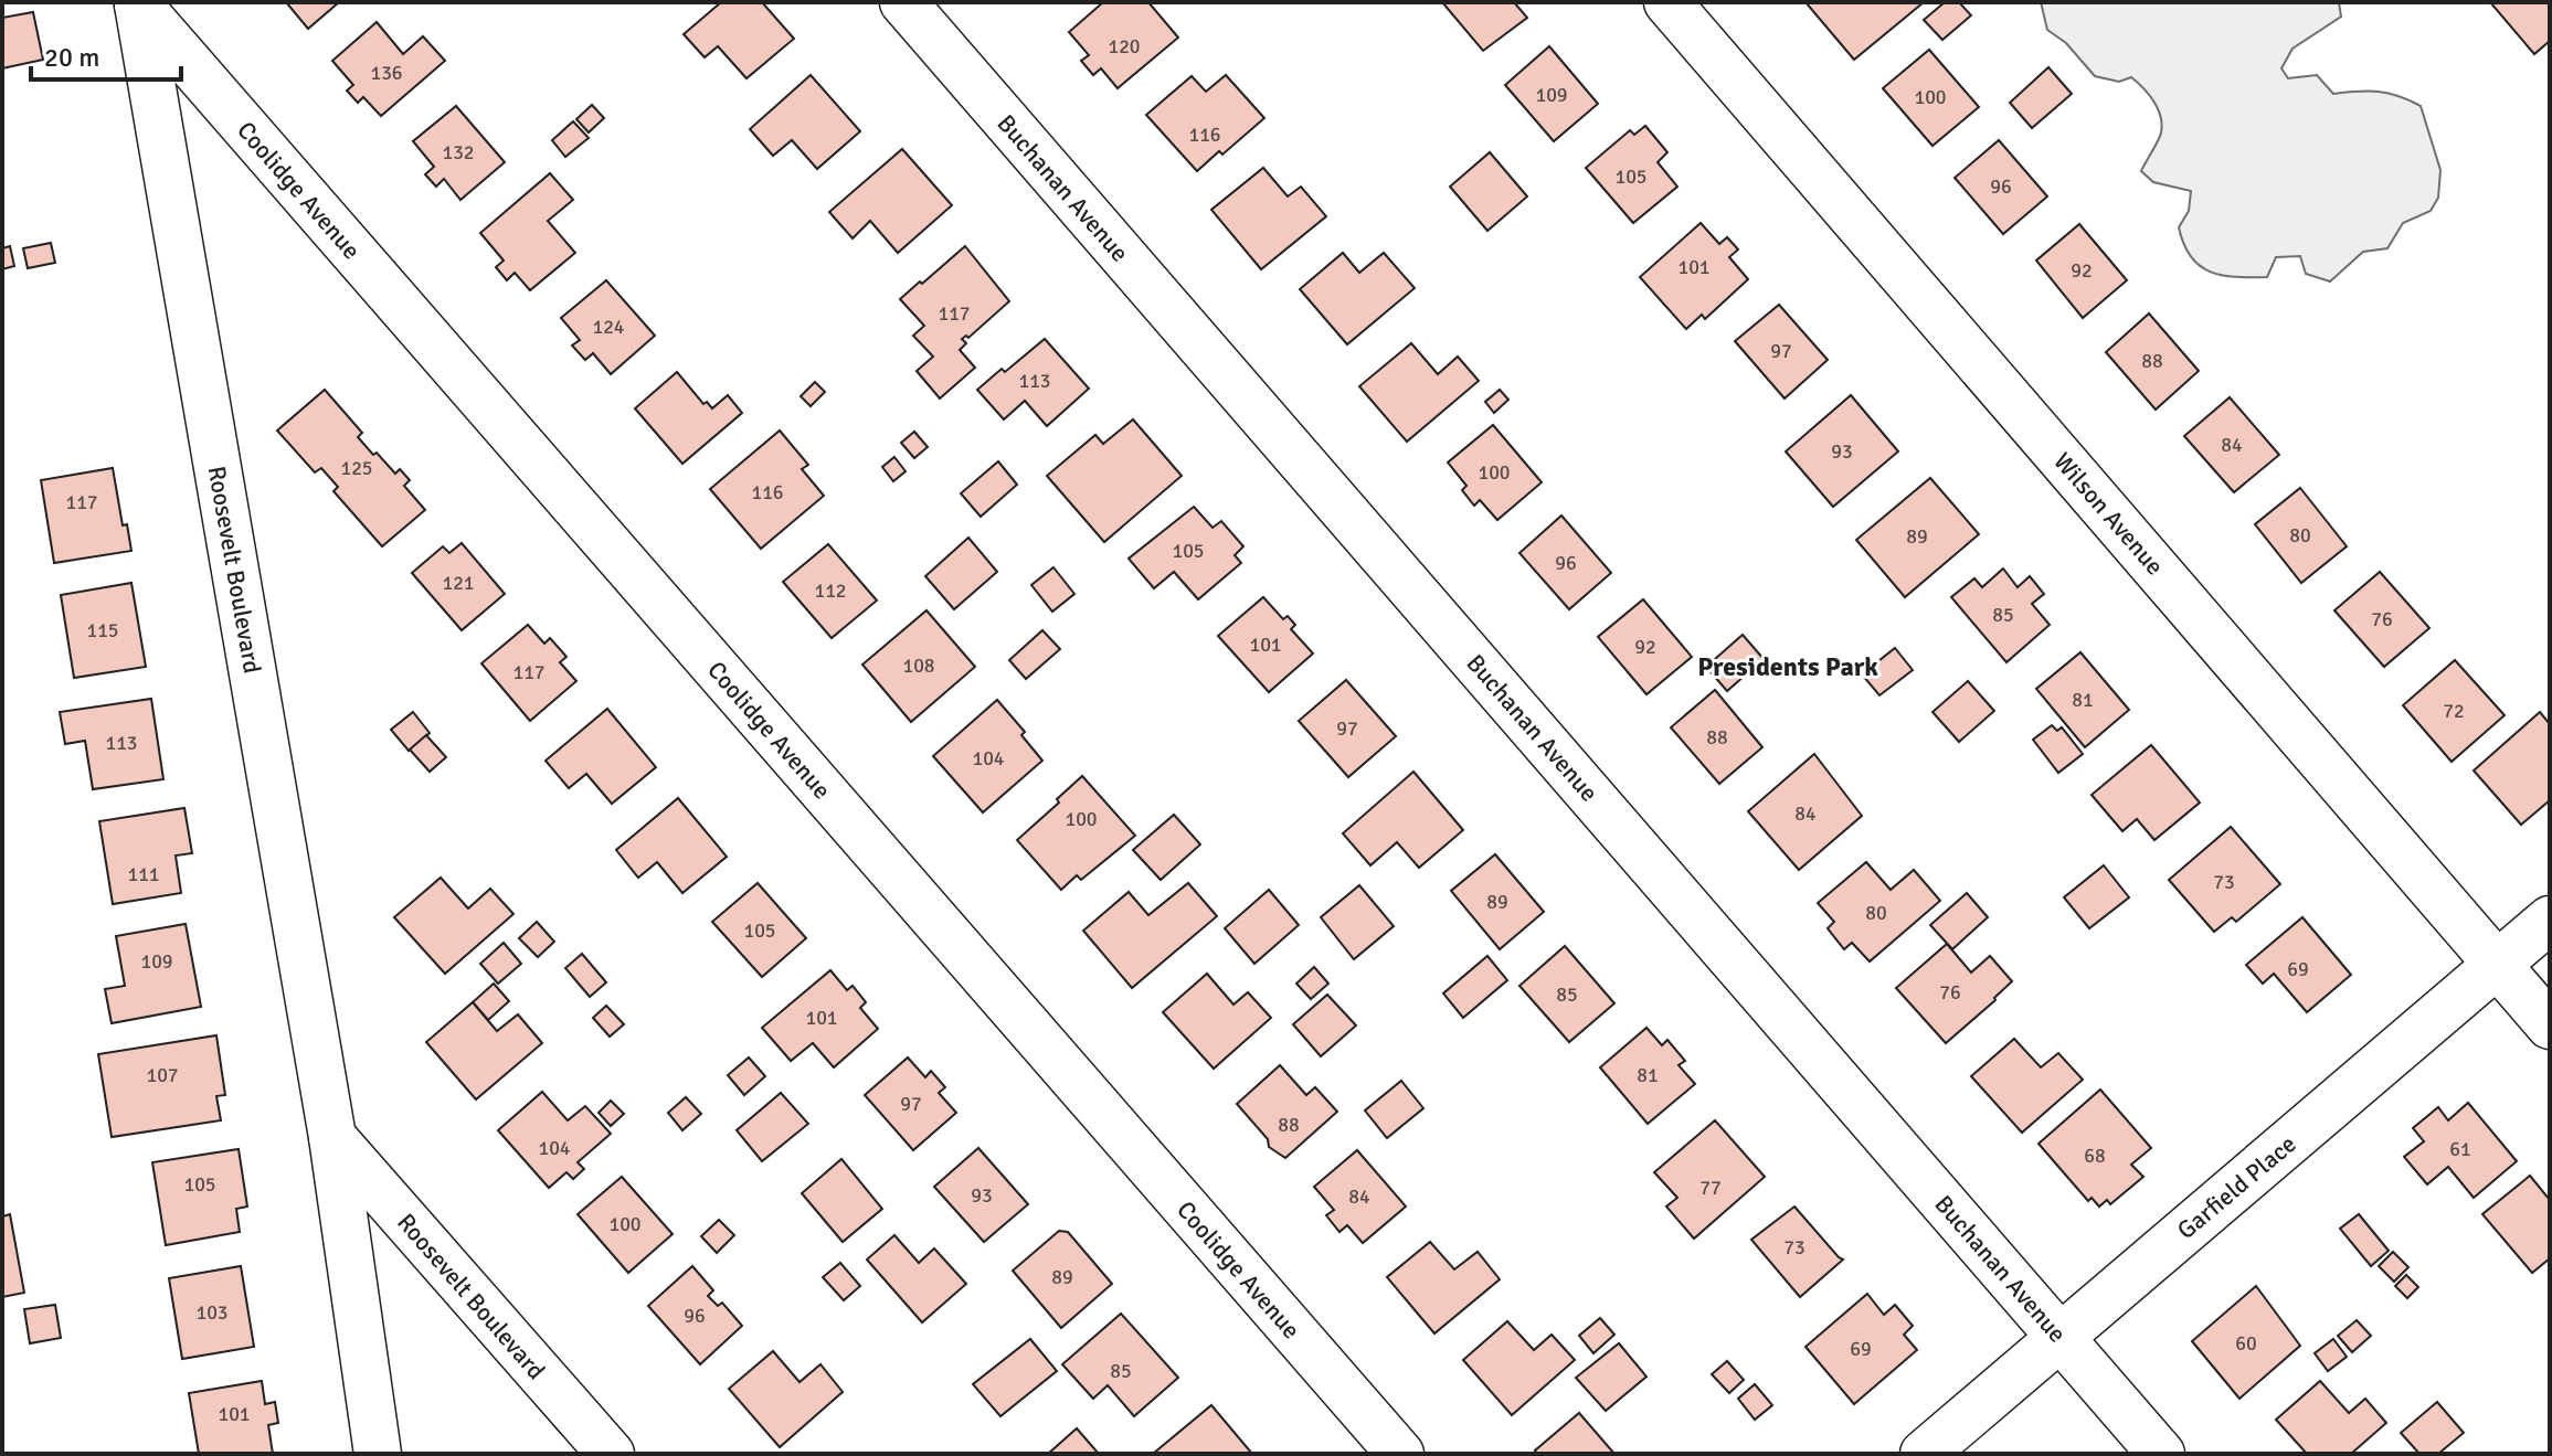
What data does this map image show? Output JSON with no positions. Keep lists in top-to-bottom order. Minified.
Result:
{"streets":{"street":["Buchanan Avenue","Coolidge Avenue","Wilson Avenue","Roosevelt Boulevard","Garfield Place"]},"crossings":[["Buchanan Avenue","Garfield Place"],["Coolidge Avenue","Roosevelt Boulevard"],["Wilson Avenue","Garfield Place"]],"districts":["Presidents Park"],"house_numbers":["120","136","109","100","116","132","105","96","101","92","117","124","97","88","113","84","93","125","100","116","117","80","89","105","96","121","112","85","76","115","101","92","108","117","81","72","97","88","113","104","84","100","111","73","89","80","105","109","69","76","85","101","107","81","97","88","104","61","68","105","77","93","84","100","73","89","103","96","60","69","85","101"],"scale_bar":"20 m"}
